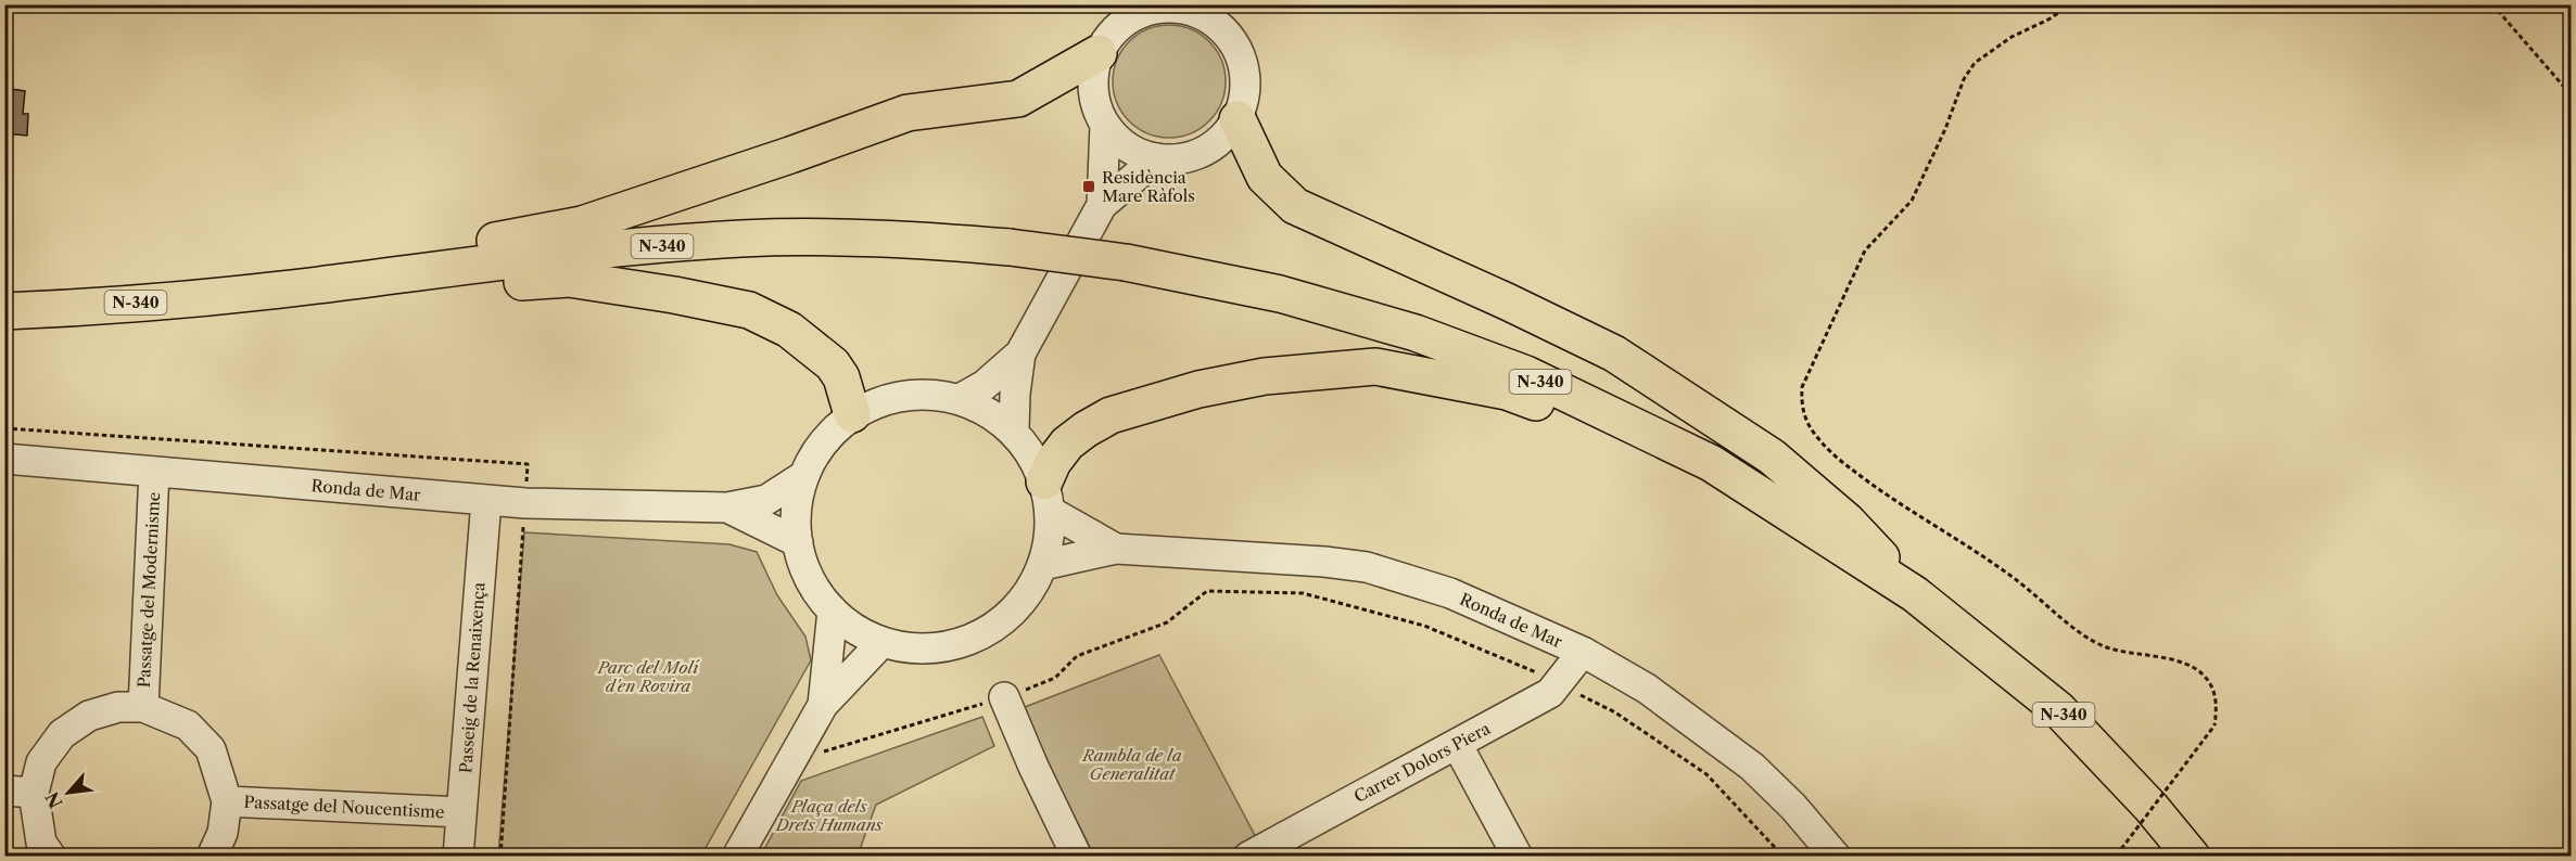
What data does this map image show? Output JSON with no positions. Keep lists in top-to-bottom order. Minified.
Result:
{"streets":{"highway":["N-340"],"street":["Ronda de Mar","Passatge del Modernisme","Passeig de la Renaixença","Carrer Dolors Piera","Passatge del Noucentisme"]},"crossings":[["Ronda de Mar","Passatge del Modernisme"],["Ronda de Mar","Passeig de la Renaixença"],["Ronda de Mar","Carrer Dolors Piera"],["Passeig de la Renaixença","Passatge del Noucentisme"]],"parks":["Parc del Molí d'en Rovira","Rambla de la Generalitat","Plaça dels Drets Humans"],"places":{"transit":["Residència Mare Ràfols"]},"north":"bottom left"}
